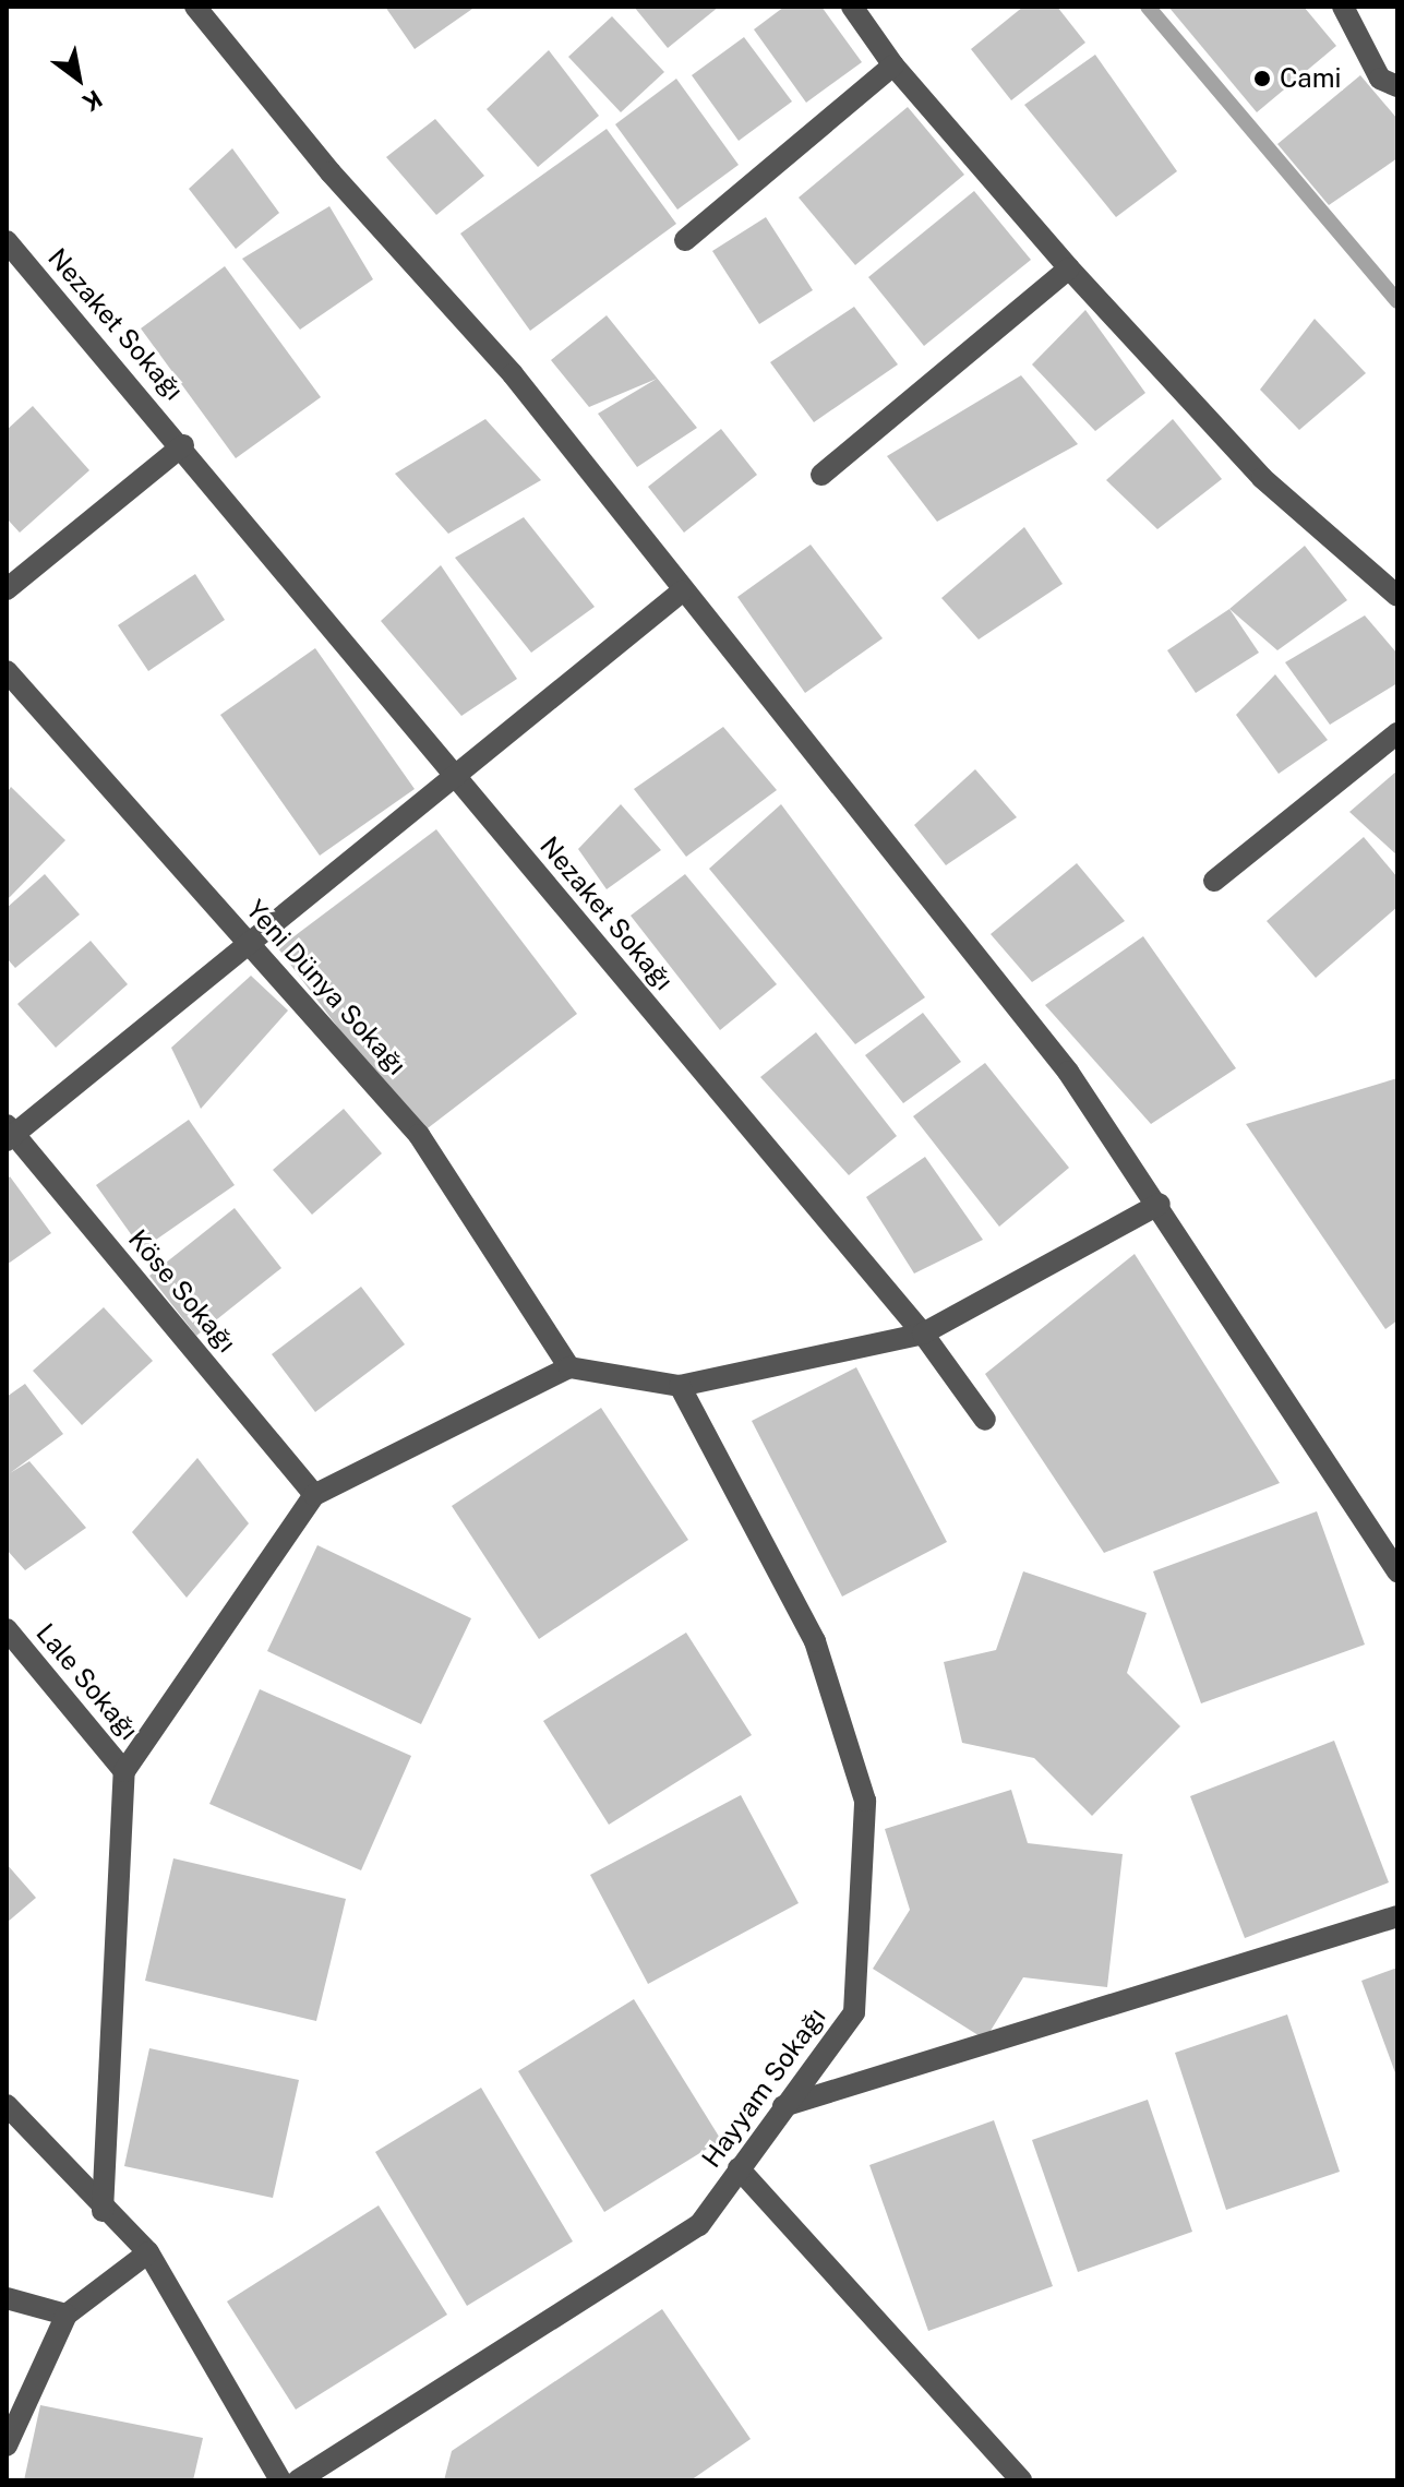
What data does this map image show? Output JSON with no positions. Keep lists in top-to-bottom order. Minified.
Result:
{"streets":{"street":["Nezaket Sokağı","Yeni Dünya Sokağı","Köse Sokağı","Lale Sokağı","Hayyam Sokağı"]},"places":["Cami"],"north":"bottom right"}
